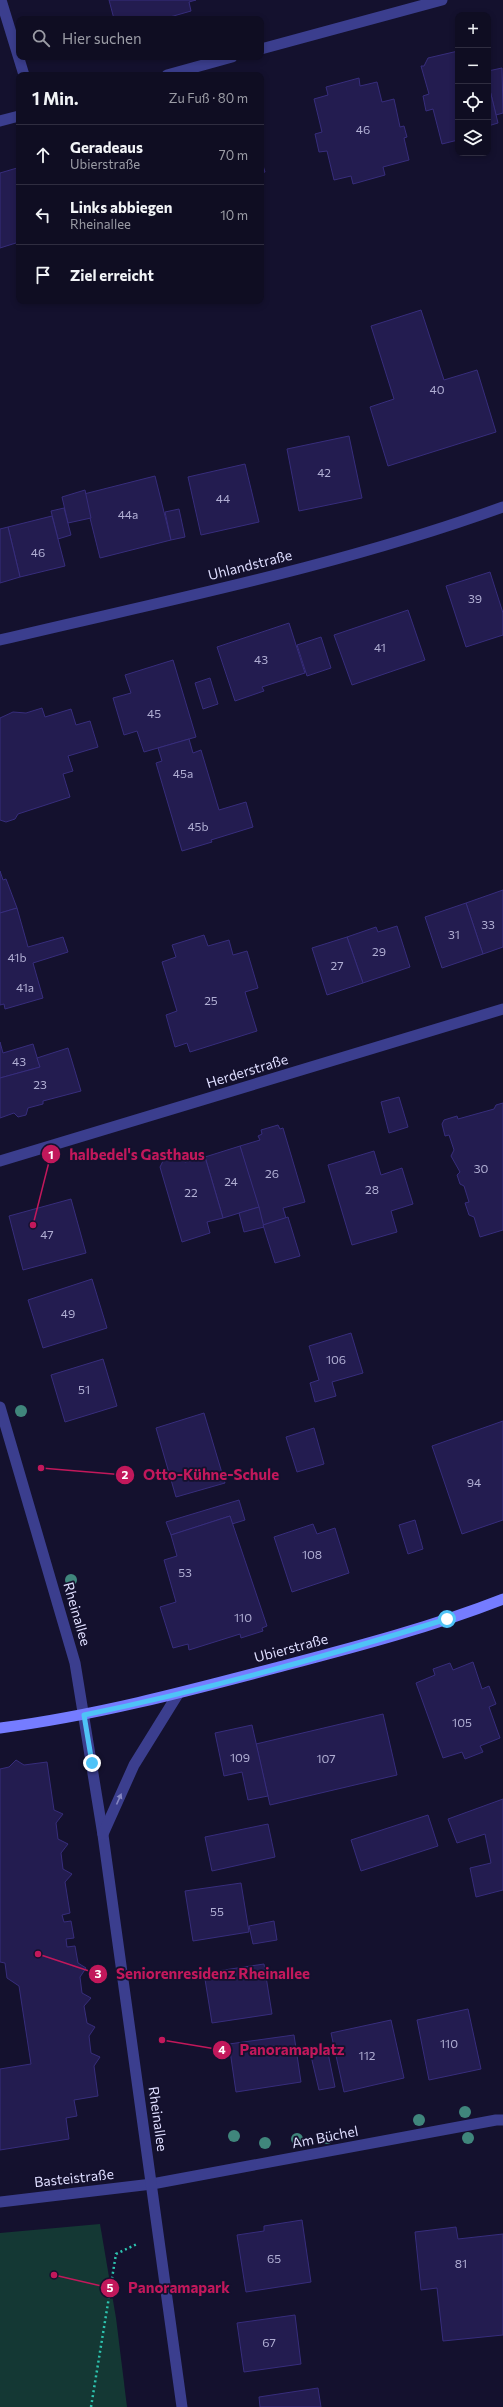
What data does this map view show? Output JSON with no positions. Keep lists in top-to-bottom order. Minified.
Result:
{"streets":{"main road":["Ubierstraße"],"street":["Uhlandstraße","Herderstraße","Rheinallee","Am Büchel","Basteistraße"]},"crossings":[["Rheinallee","Ubierstraße"],["Rheinallee","Am Büchel"],["Rheinallee","Basteistraße"],["Am Büchel","Basteistraße"]],"places":["halbedel's Gasthaus","Otto-Kühne-Schule","Seniorenresidenz Rheinallee","Panoramaplatz","Panoramapark"],"house_numbers":["46","40","42","44","44a","46","39","41","43","45","45a","45b","33","31","29","41b","27","41a","25","43","23","30","26","24","28","22","47","49","106","51","94","108","53","110","105","109","107","55","110","112","65","81","67"],"page":{"map_buttons":["+","−"],"search":"Hier suchen","heading":["1 Min.","Zu Fuß · 80 m"],"list":[["Geradeaus","Ubierstraße","70 m"],["Links abbiegen","Rheinallee","10 m"],"Ziel erreicht"]}}
